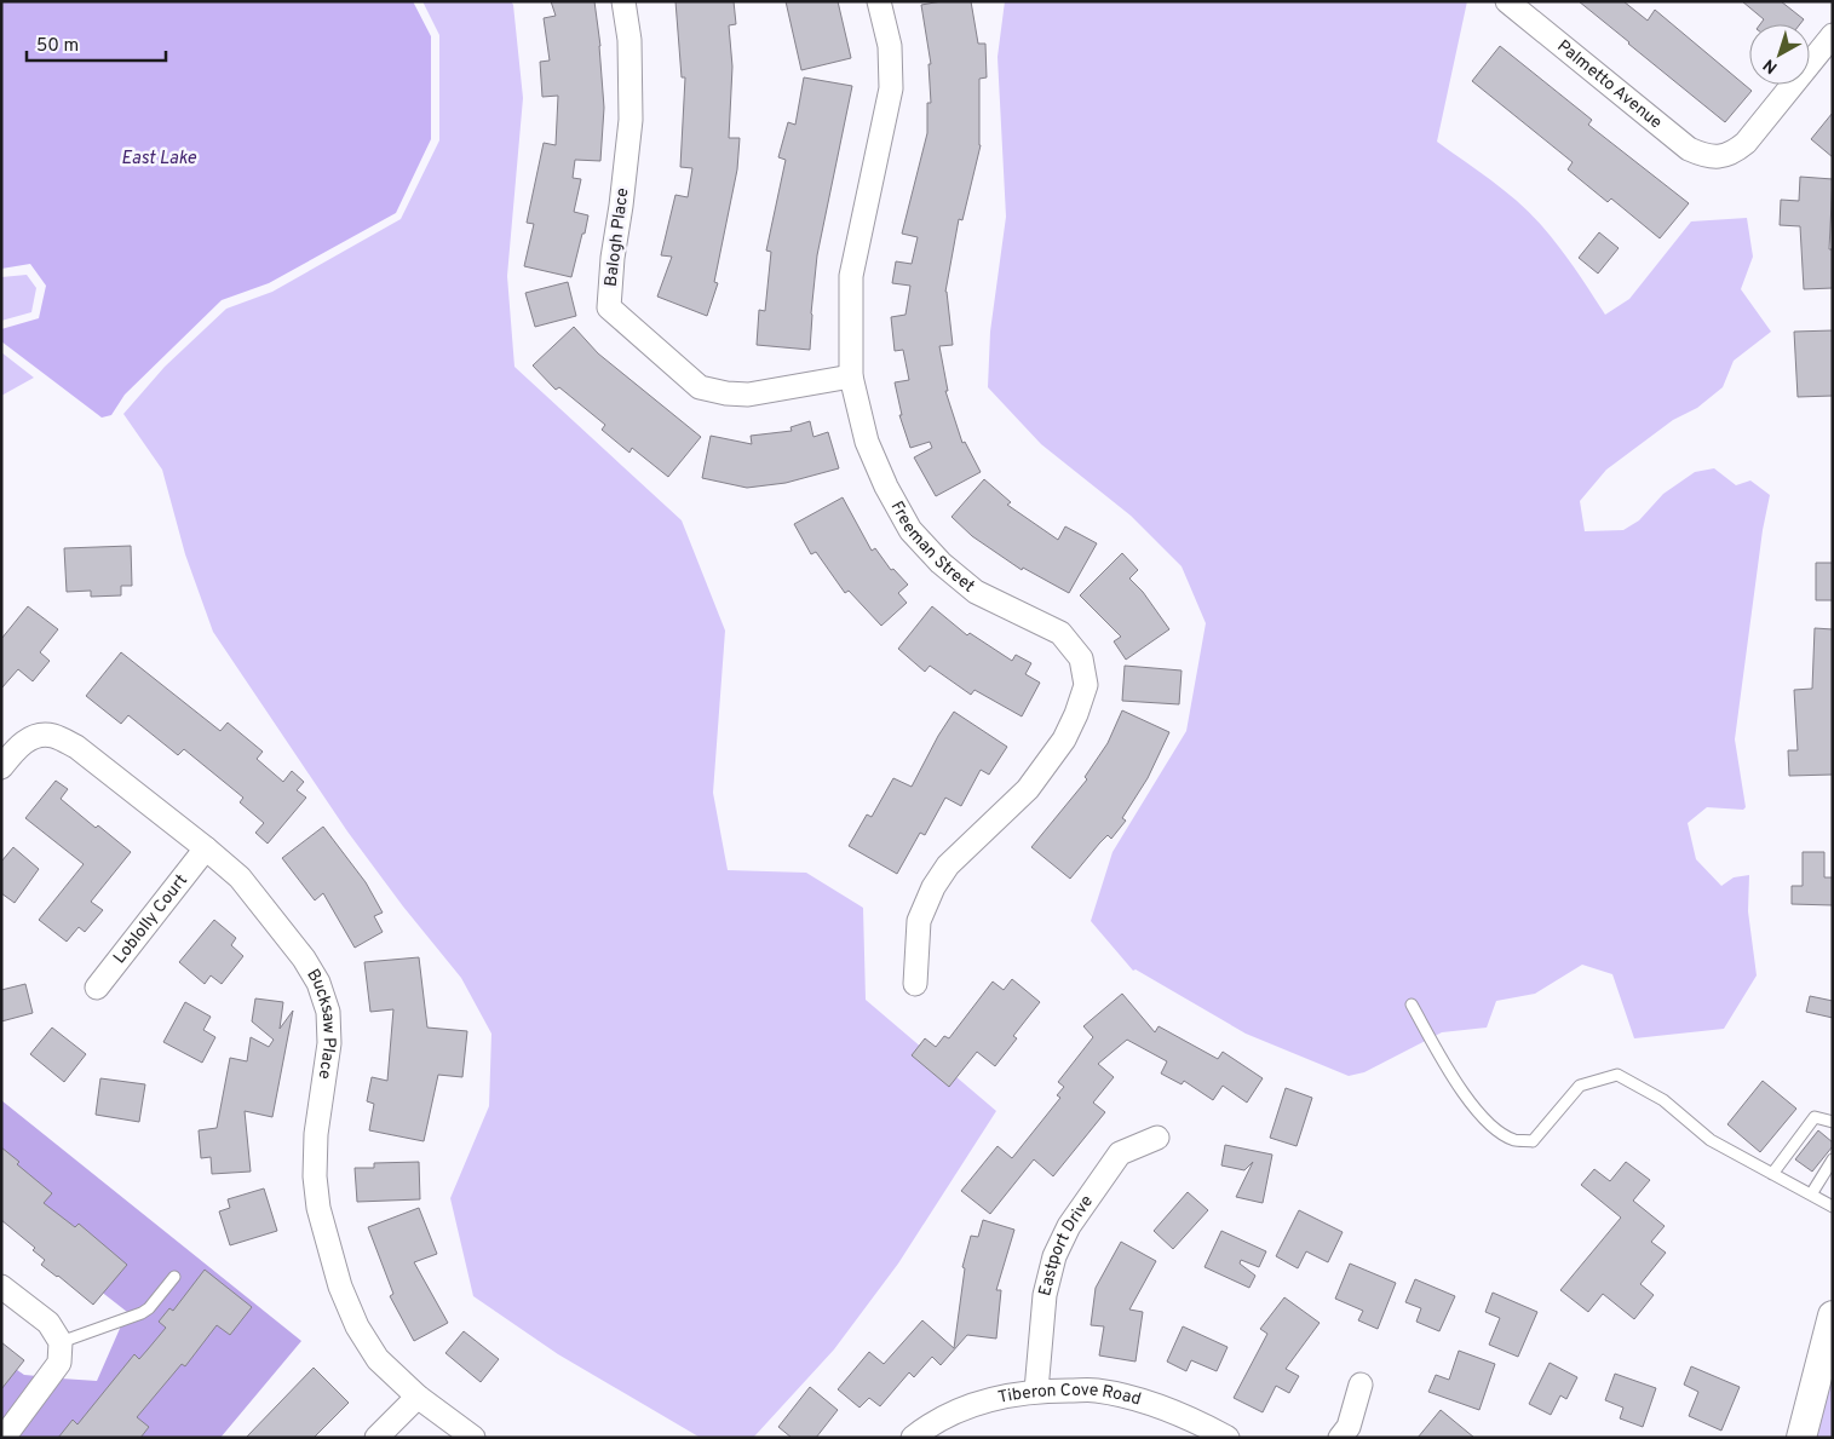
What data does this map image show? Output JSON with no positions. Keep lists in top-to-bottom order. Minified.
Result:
{"streets":{"street":["Palmetto Avenue","Balogh Place","Freeman Street","Loblolly Court","Bucksaw Place","Eastport Drive","Tiberon Cove Road"]},"crossings":[["Balogh Place","Freeman Street"],["Loblolly Court","Bucksaw Place"],["Eastport Drive","Tiberon Cove Road"]],"water":["East Lake"],"scale_bar":"50 m","north":"bottom left"}
